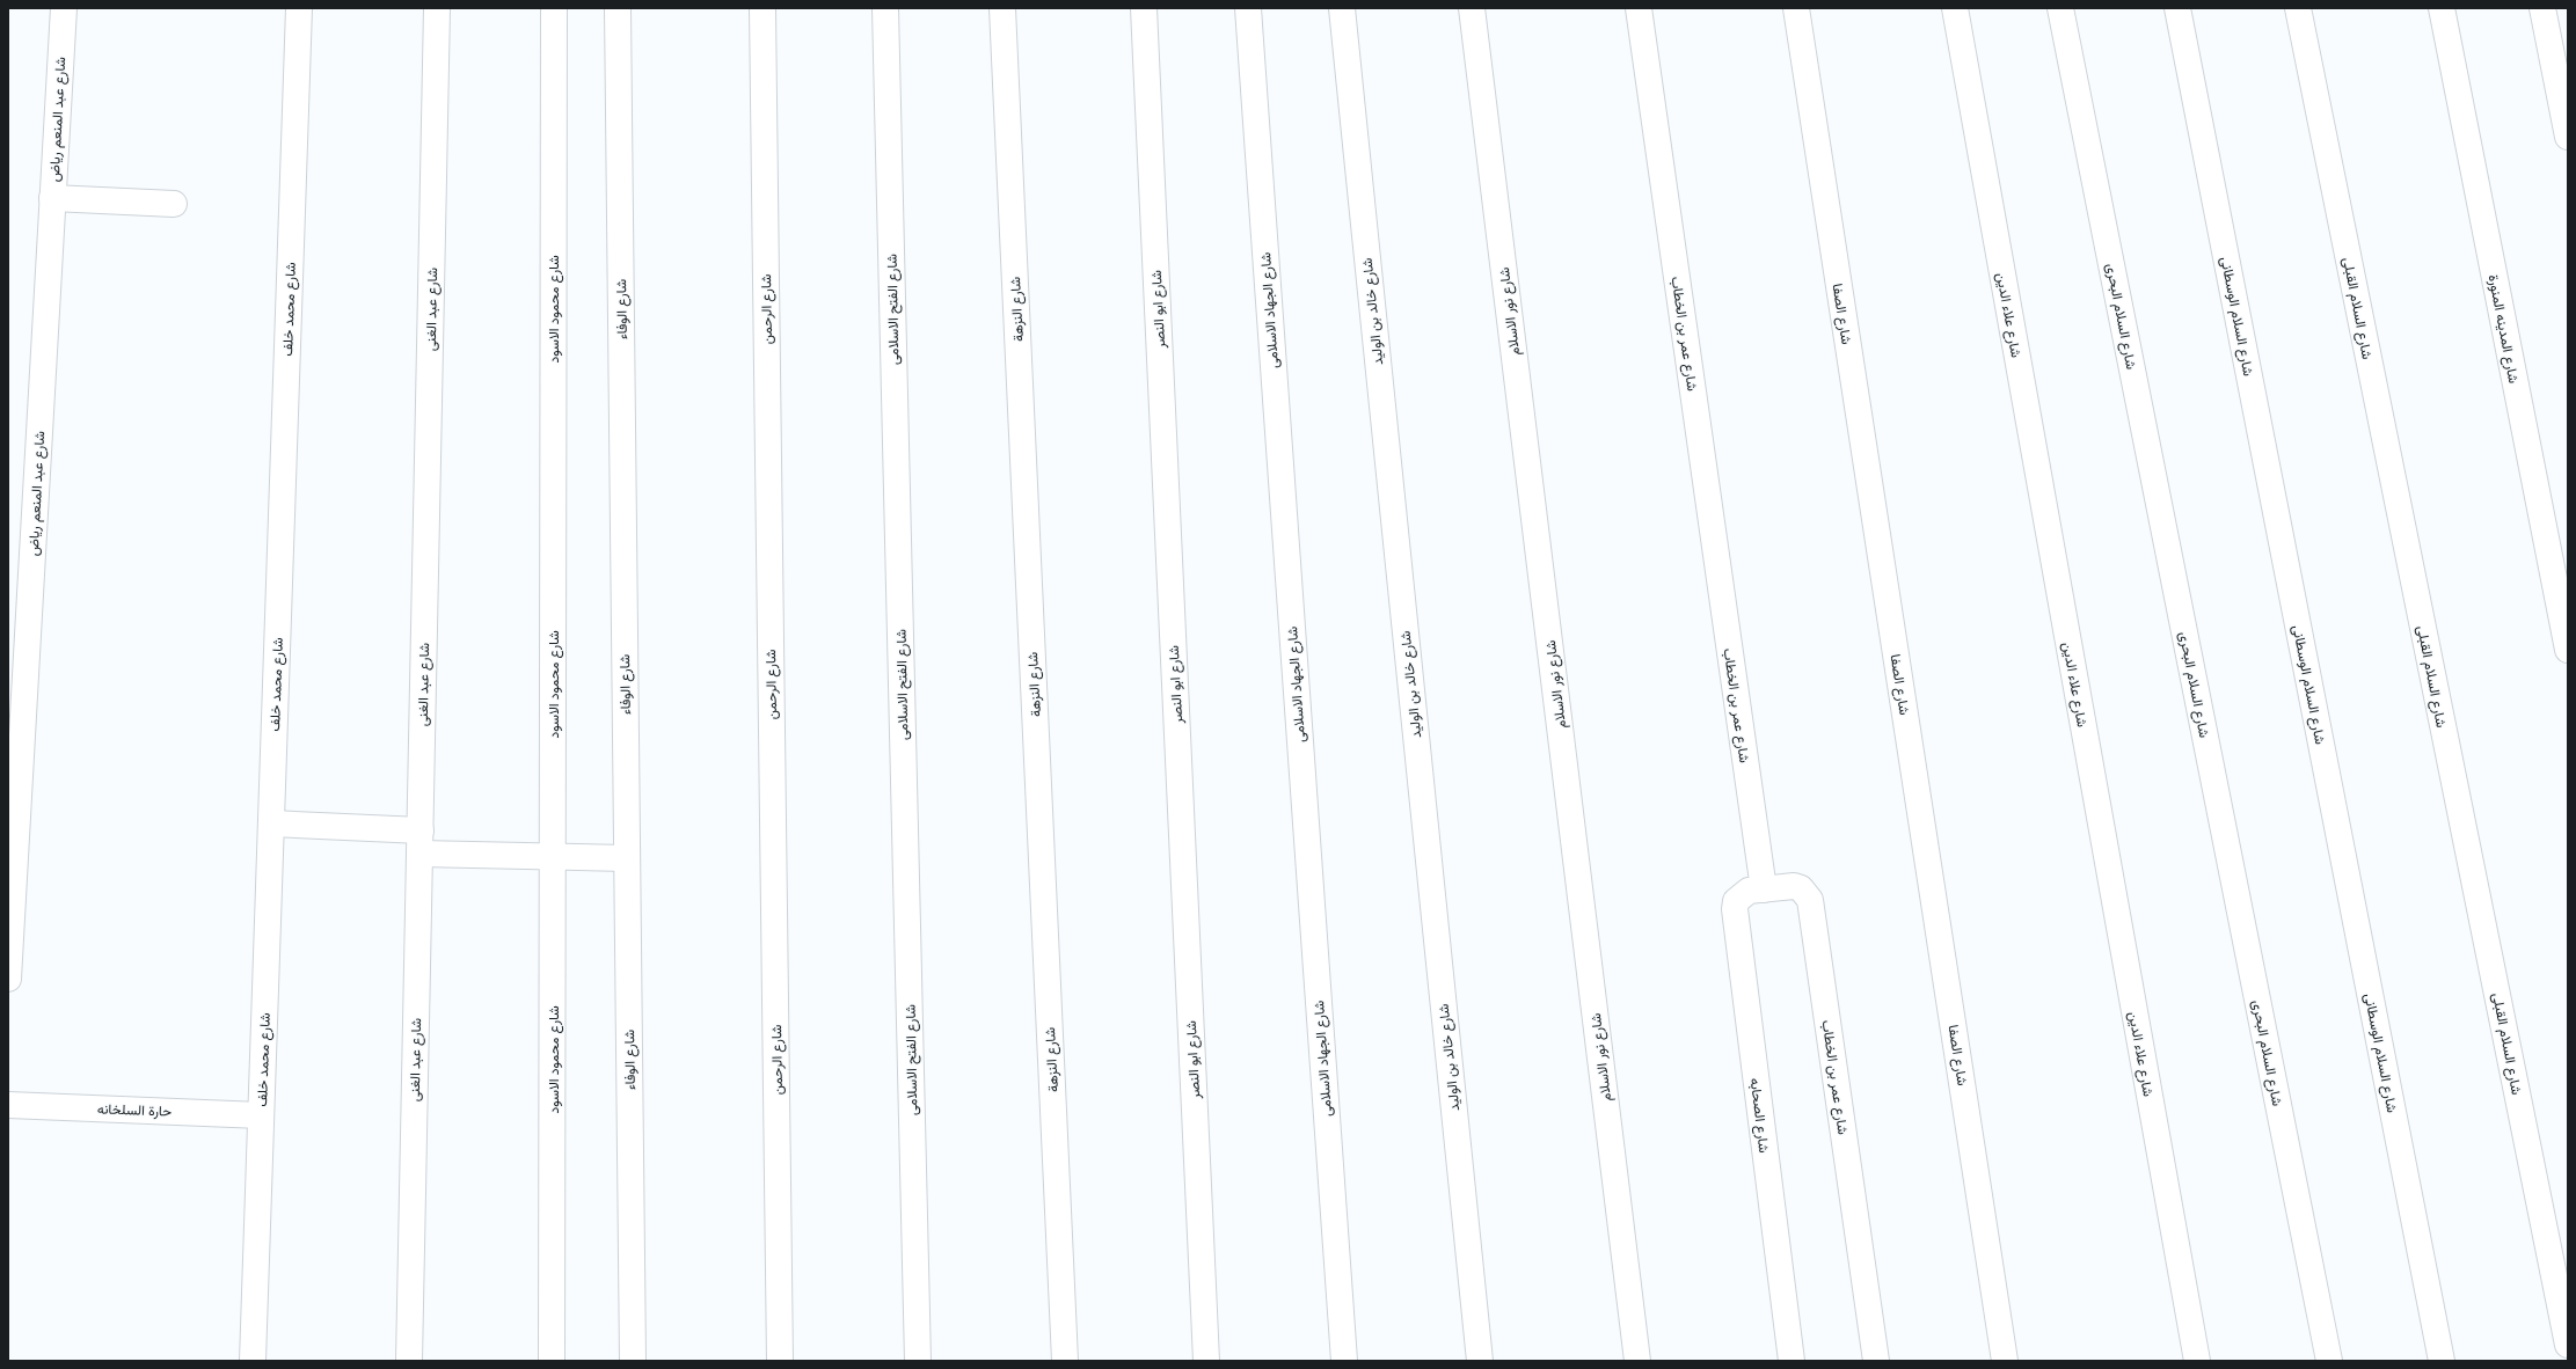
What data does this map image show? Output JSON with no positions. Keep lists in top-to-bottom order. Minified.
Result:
{"streets":{"street":["شارع عبد المنعم رياض","شارع السلام القبلى","شارع محمد خلف","شارع عبد الغنى","شارع محمود الاسود","شارع الوفاء","شارع الرحمن","شارع الفتح الاسلامى","شارع النزهة","شارع ابو النصر","شارع الجهاد الاسلامى","شارع خالد بن الوليد","شارع نور الاسلام","شارع الصفا","شارع علاء الدين","شارع السلام البحرى","شارع السلام الوسطانى","شارع المدينه المنورة","شارع عمر بن الخطاب","حارة السلخانه","شارع الصحابه"]},"crossings":[["شارع محمد خلف","حارة السلخانه"],["شارع عمر بن الخطاب","شارع الصحابه"]]}
